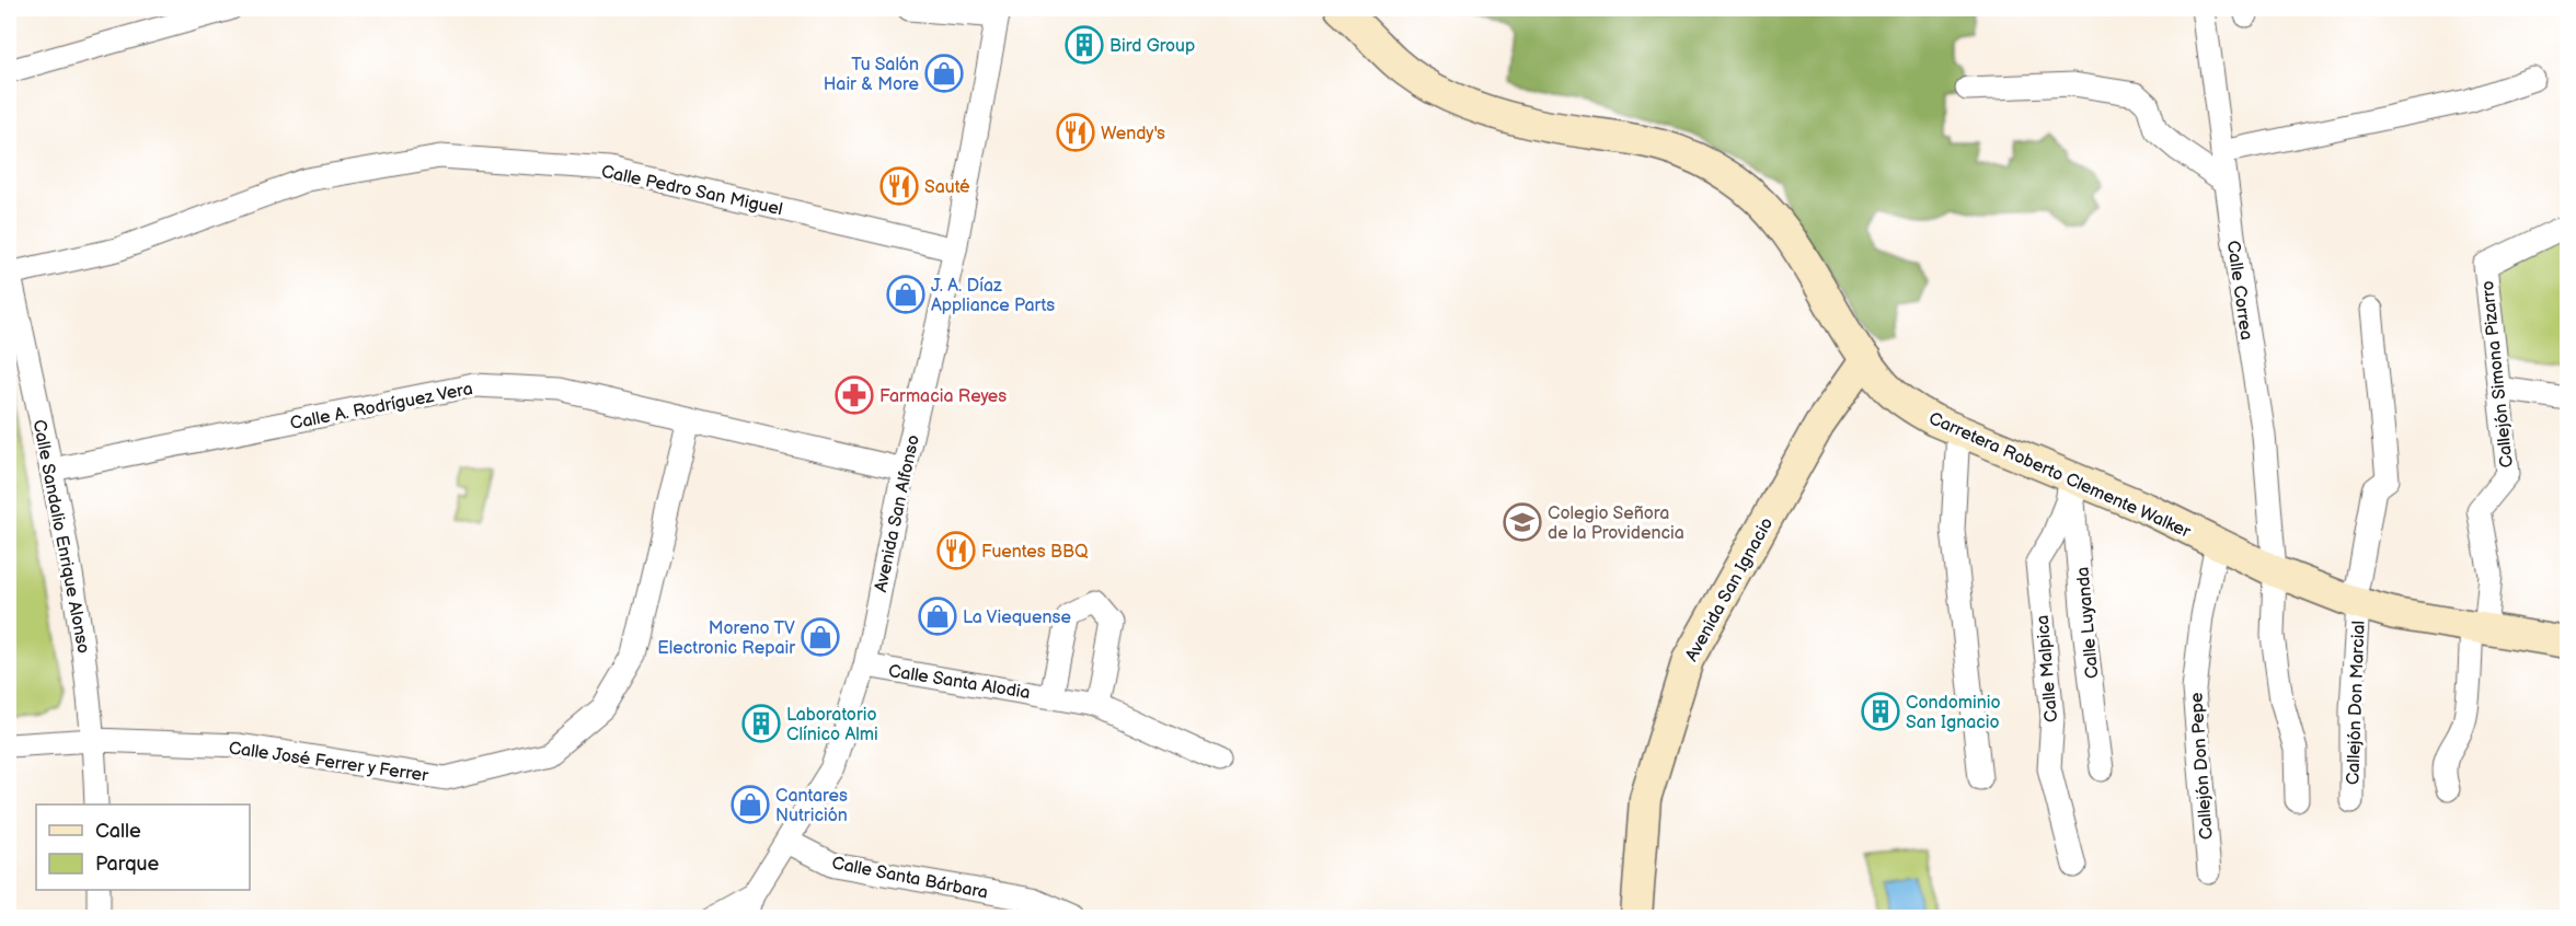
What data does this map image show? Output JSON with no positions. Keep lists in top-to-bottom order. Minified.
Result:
{"streets":{"main road":["Carretera Roberto Clemente Walker","Avenida San Ignacio"],"street":["Calle Pedro San Miguel","Calle Correa","Callejón Simona Pizarro","Calle A. Rodríguez Vera","Avenida San Alfonso","Calle Sandalio Enrique Alonso","Calle Luyanda","Calle Malpica","Calle Santa Alodia","Callejón Don Marcial","Calle José Ferrer y Ferrer","Callejón Don Pepe","Calle Santa Bárbara"]},"crossings":[["Calle Pedro San Miguel","Avenida San Alfonso"],["Calle Pedro San Miguel","Calle Sandalio Enrique Alonso"],["Calle Correa","Carretera Roberto Clemente Walker"],["Callejón Simona Pizarro","Carretera Roberto Clemente Walker"],["Calle A. Rodríguez Vera","Avenida San Alfonso"],["Calle A. Rodríguez Vera","Calle Sandalio Enrique Alonso"],["Calle A. Rodríguez Vera","Calle José Ferrer y Ferrer"],["Carretera Roberto Clemente Walker","Avenida San Ignacio"],["Carretera Roberto Clemente Walker","Calle Luyanda"],["Carretera Roberto Clemente Walker","Calle Malpica"],["Carretera Roberto Clemente Walker","Callejón Don Marcial"],["Carretera Roberto Clemente Walker","Callejón Don Pepe"],["Avenida San Alfonso","Calle Santa Alodia"],["Avenida San Alfonso","Calle Santa Bárbara"],["Calle Sandalio Enrique Alonso","Calle José Ferrer y Ferrer"],["Calle Luyanda","Calle Malpica"]],"places":{"building":["Bird Group","Condominio San Ignacio","Laboratorio Clínico Almi"],"shop":["Tu Salón Hair & More","J. A. Díaz Appliance Parts","La Viequense","Moreno TV Electronic Repair","Cantares Nutrición"],"restaurant":["Wendy's","Sauté","Fuentes BBQ"],"pharmacy":["Farmacia Reyes"],"school or university":["Colegio Señora de la Providencia"]},"legend":["Calle","Parque"]}
